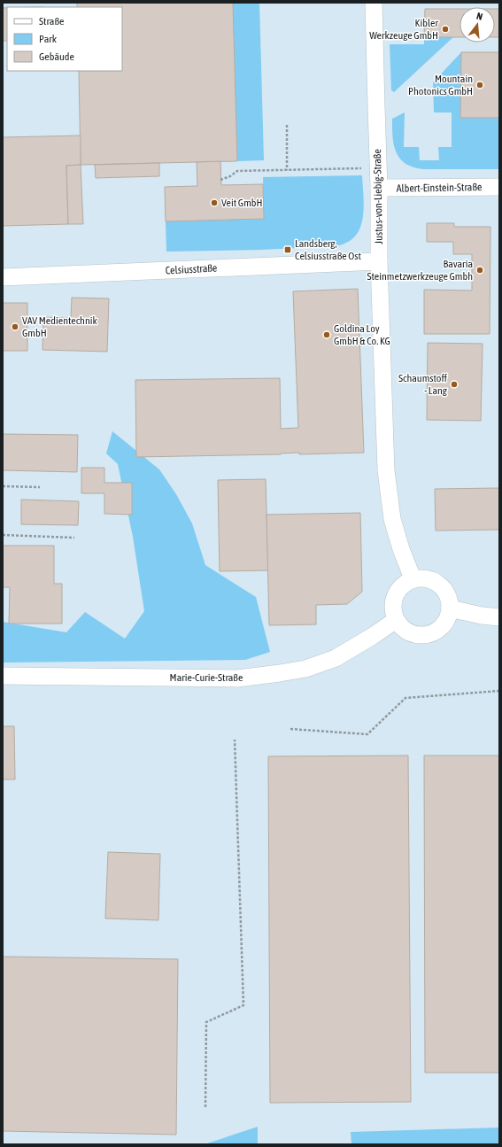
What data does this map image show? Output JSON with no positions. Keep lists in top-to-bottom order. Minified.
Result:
{"streets":{"street":["Albert-Einstein-Straße","Justus-von-Liebig-Straße","Celsiusstraße","Marie-Curie-Straße"]},"crossings":[["Albert-Einstein-Straße","Justus-von-Liebig-Straße"],["Justus-von-Liebig-Straße","Celsiusstraße"],["Justus-von-Liebig-Straße","Marie-Curie-Straße"]],"places":{"other":["Kibler Werkzeuge GmbH","Mountain Photonics GmbH","Veit GmbH","Bavaria Steinmetzwerkzeuge Gmbh","VAV Medientechnik GmbH","Goldina Loy GmbH & Co. KG","Schaumstoff - Lang"],"transit":["Landsberg, Celsiusstraße Ost"]},"legend":["Straße","Park","Gebäude"],"north":"top"}
